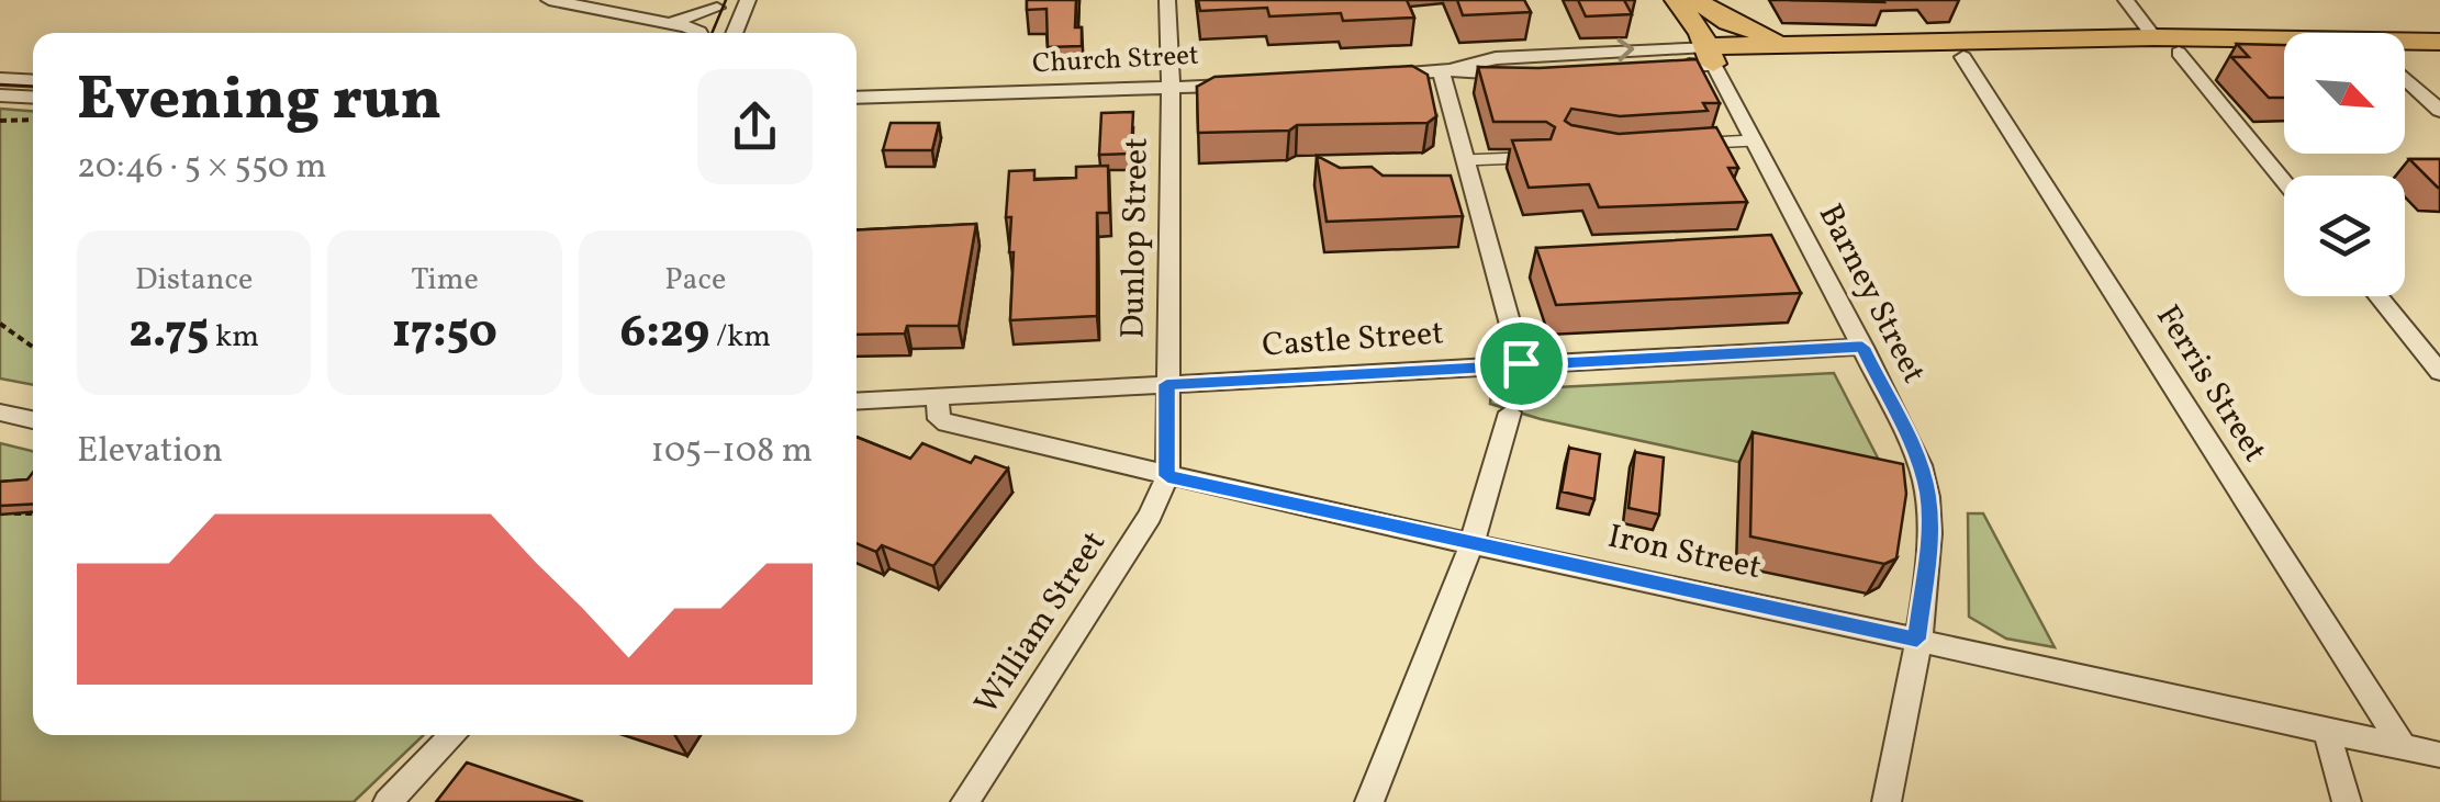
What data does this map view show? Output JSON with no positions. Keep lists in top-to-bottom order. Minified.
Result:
{"streets":{"main road":["Barney Street"],"street":["Church Street","Dunlop Street","Castle Street","Ferris Street","Iron Street","William Street"]},"crossings":[["Church Street","Dunlop Street"],["Dunlop Street","Castle Street"],["Dunlop Street","Iron Street"],["Dunlop Street","William Street"],["Barney Street","Castle Street"],["Barney Street","Iron Street"],["Castle Street","Iron Street"],["Ferris Street","Iron Street"],["Iron Street","William Street"]],"north":"bottom right","page":{"heading":["Evening run","20:46 · 5 × 550 m"],"stats":[["Distance","2.75 km"],["Time","17:50"],["Pace","6:29 /km"]],"chart":["Elevation","105–108 m"]}}
